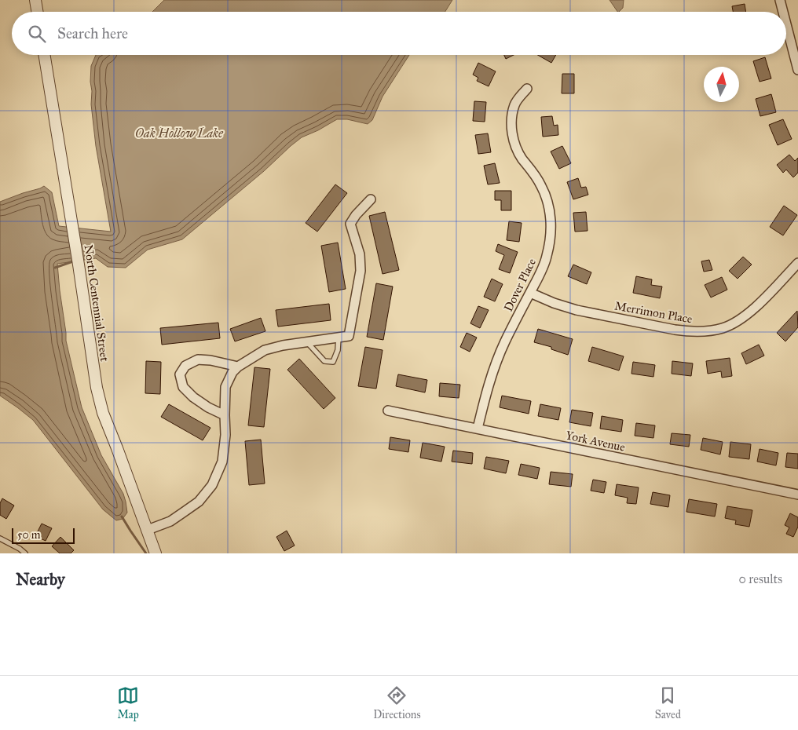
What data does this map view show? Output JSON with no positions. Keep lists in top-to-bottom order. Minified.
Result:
{"streets":{"street":["Dover Place","North Centennial Street","Merrimon Place","York Avenue"]},"crossings":[["Dover Place","Merrimon Place"],["Dover Place","York Avenue"]],"water":["Oak Hollow Lake"],"scale_bar":"50 m","north":"top","page":{"search":"Search here","scale":"50 m","heading":["Nearby","0 results"],"nav":["Map","Directions","Saved"]}}
